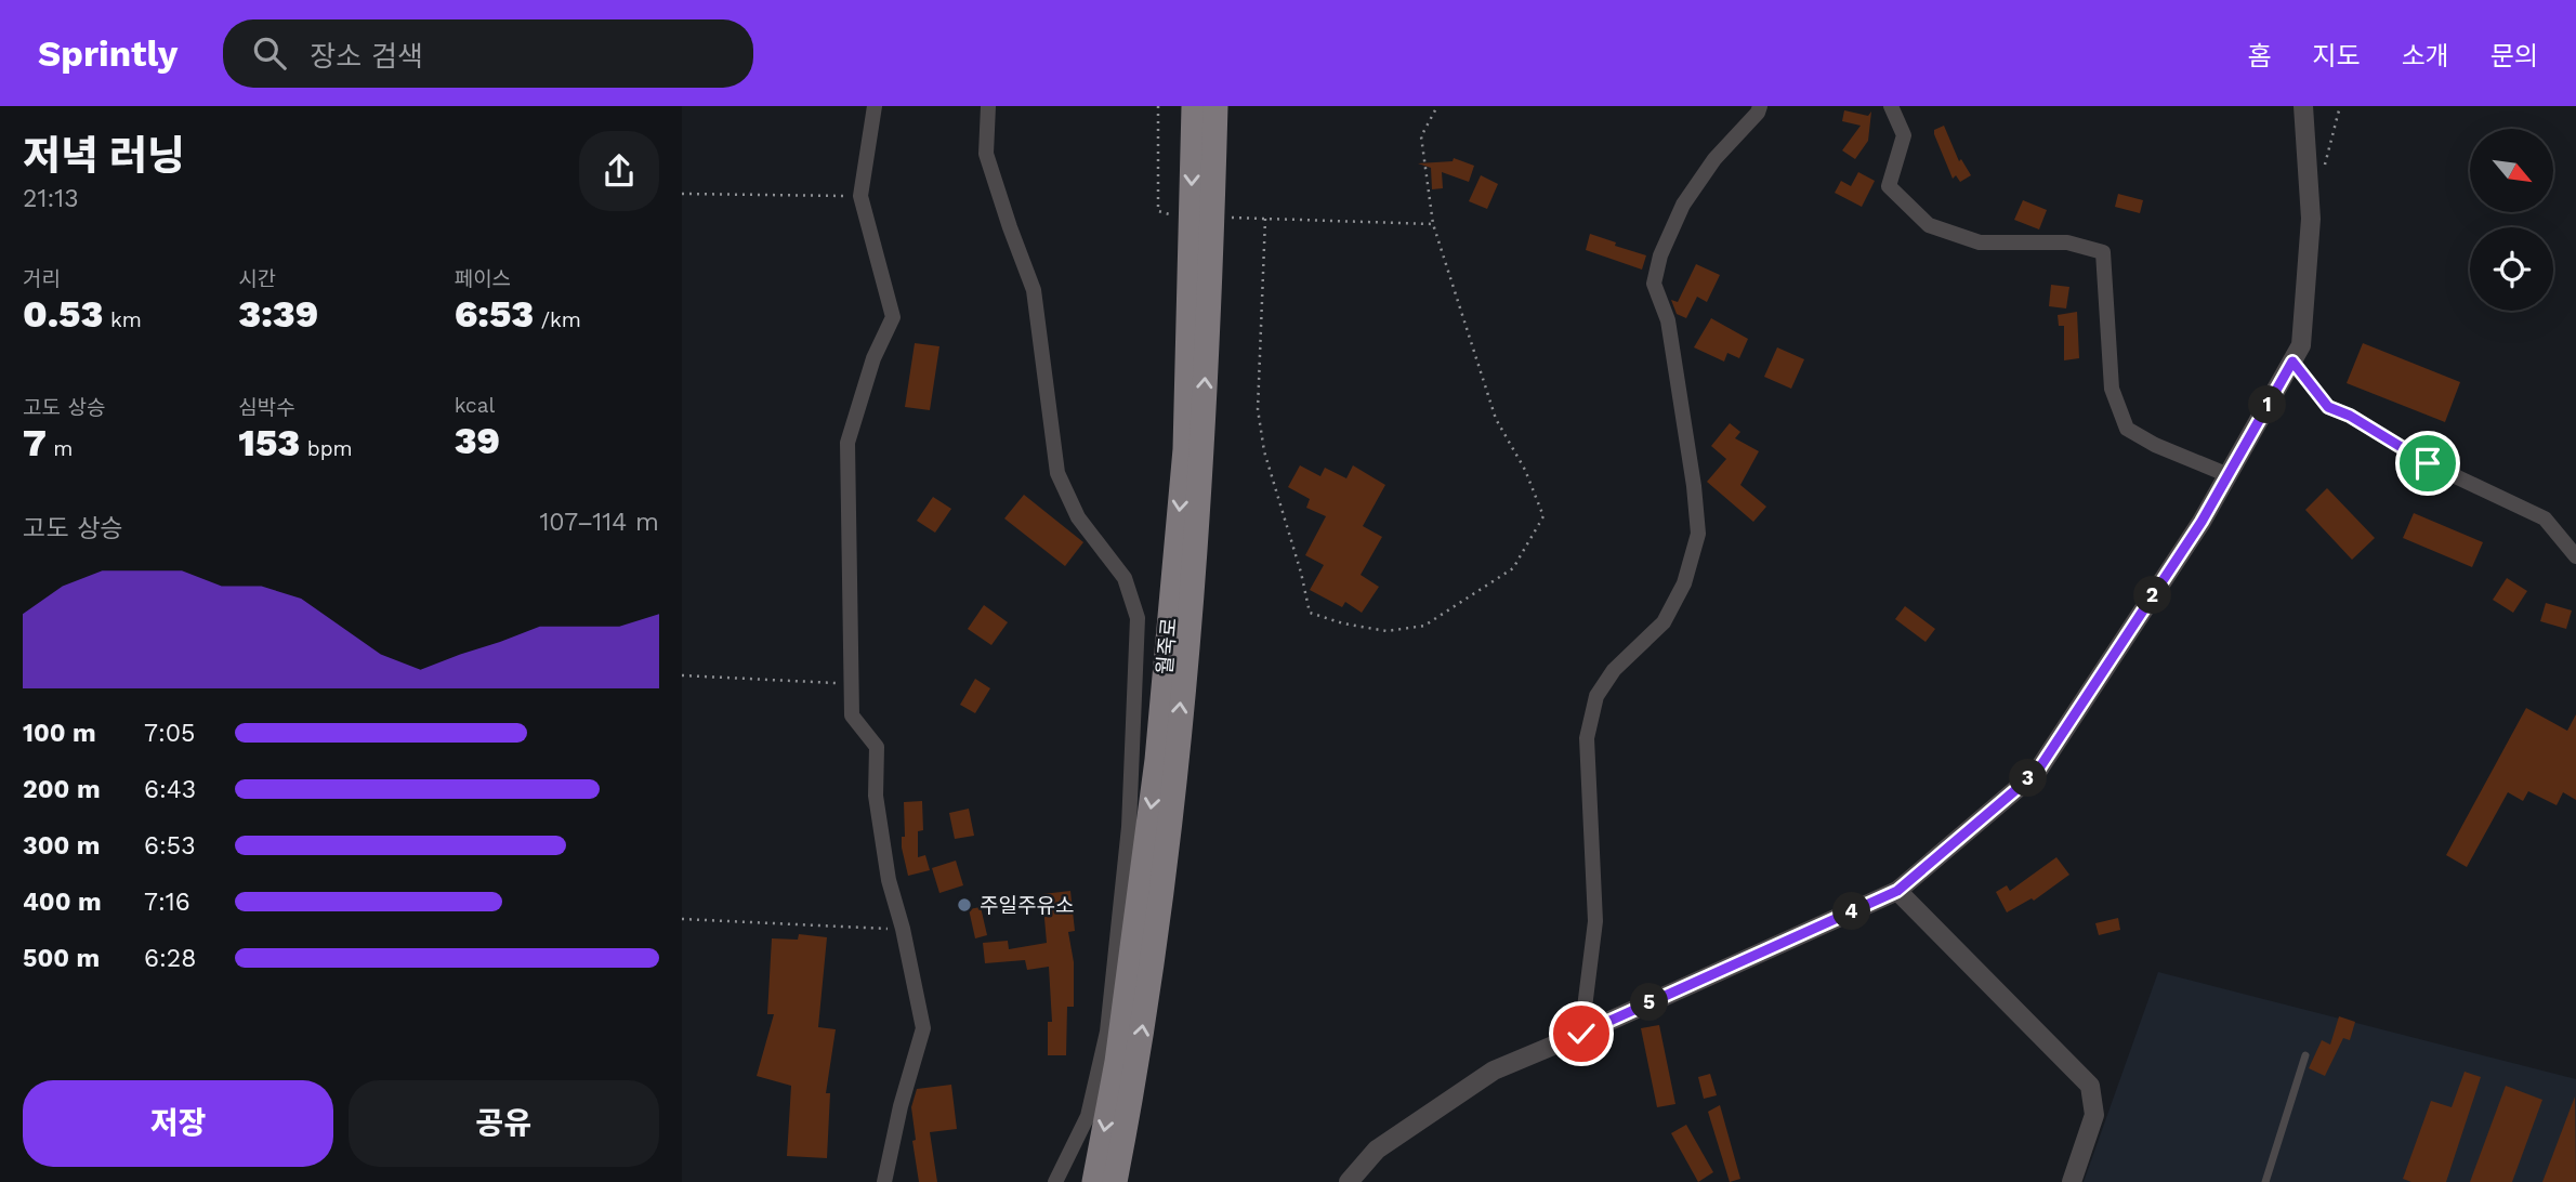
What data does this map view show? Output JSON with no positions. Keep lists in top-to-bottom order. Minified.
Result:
{"streets":{"main road":["월죽로"]},"places":["주일주유소"],"north":"bottom right","page":{"header":"Sprintly","search":"장소 검색","nav":["홈","지도","소개","문의"],"heading":["저녁 러닝","21:13"],"stats":[["거리","0.53 km"],["시간","3:39"],["페이스","6:53 /km"],["고도 상승","7 m"],["심박수","153 bpm"],["kcal","39"]],"pins":["1","2","3","4","5"],"chart":["고도 상승","107–114 m"],"list":[{"name":"100 m","note":"7:05"},{"name":"200 m","note":"6:43"},{"name":"300 m","note":"6:53"},{"name":"400 m","note":"7:16"},{"name":"500 m","note":"6:28"}],"buttons":["저장","공유"]}}
